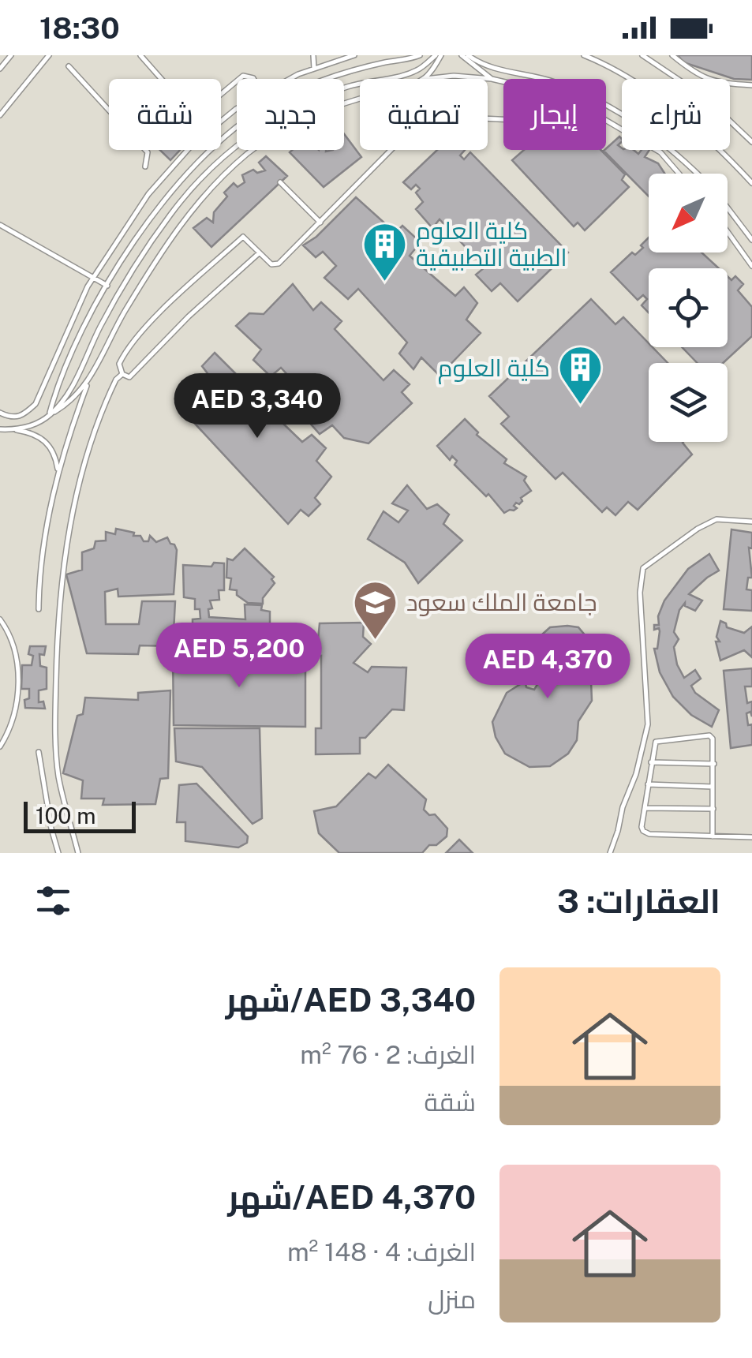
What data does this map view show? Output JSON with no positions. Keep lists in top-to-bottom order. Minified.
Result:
{"places":{"building":["كلية العلوم الطبية التطبيقية","كلية العلوم"],"school or university":["جامعة الملك سعود"]},"scale_bar":"100 m","north":"bottom left","page":{"status":"18:30","chip":["شراء","إيجار","تصفية","جديد","شقة"],"price":["AED 3,340","AED 5,200","AED 4,370"],"scale":"100 m","heading":"العقارات: 3","list":[{"name":"AED 3,340/شهر","note":"الغرف: 2 · 76 m² · شقة"},{"name":"AED 4,370/شهر","note":"الغرف: 4 · 148 m² · منزل"}]}}
